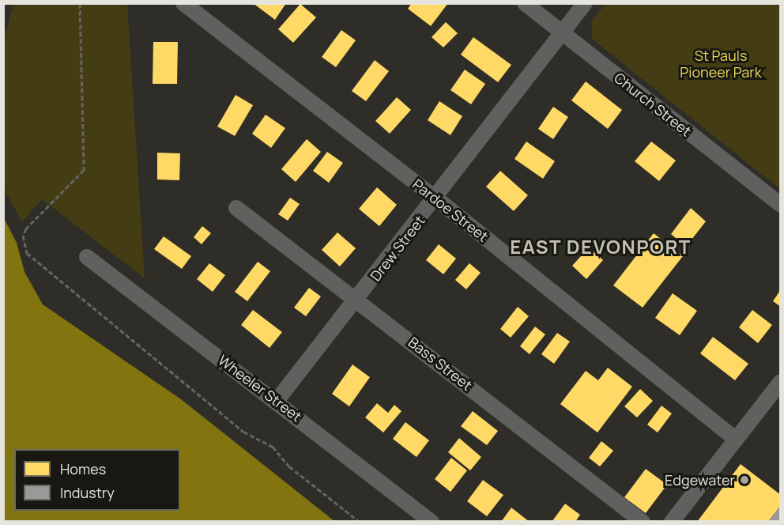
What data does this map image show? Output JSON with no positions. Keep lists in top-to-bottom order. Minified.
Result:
{"streets":{"street":["Church Street","Pardoe Street","Drew Street","Bass Street","Wheeler Street"]},"crossings":[["Church Street","Drew Street"],["Pardoe Street","Drew Street"],["Drew Street","Bass Street"],["Drew Street","Wheeler Street"]],"districts":["EAST DEVONPORT"],"parks":["St Pauls Pioneer Park"],"places":["Edgewater"],"legend":["Homes","Industry"]}
